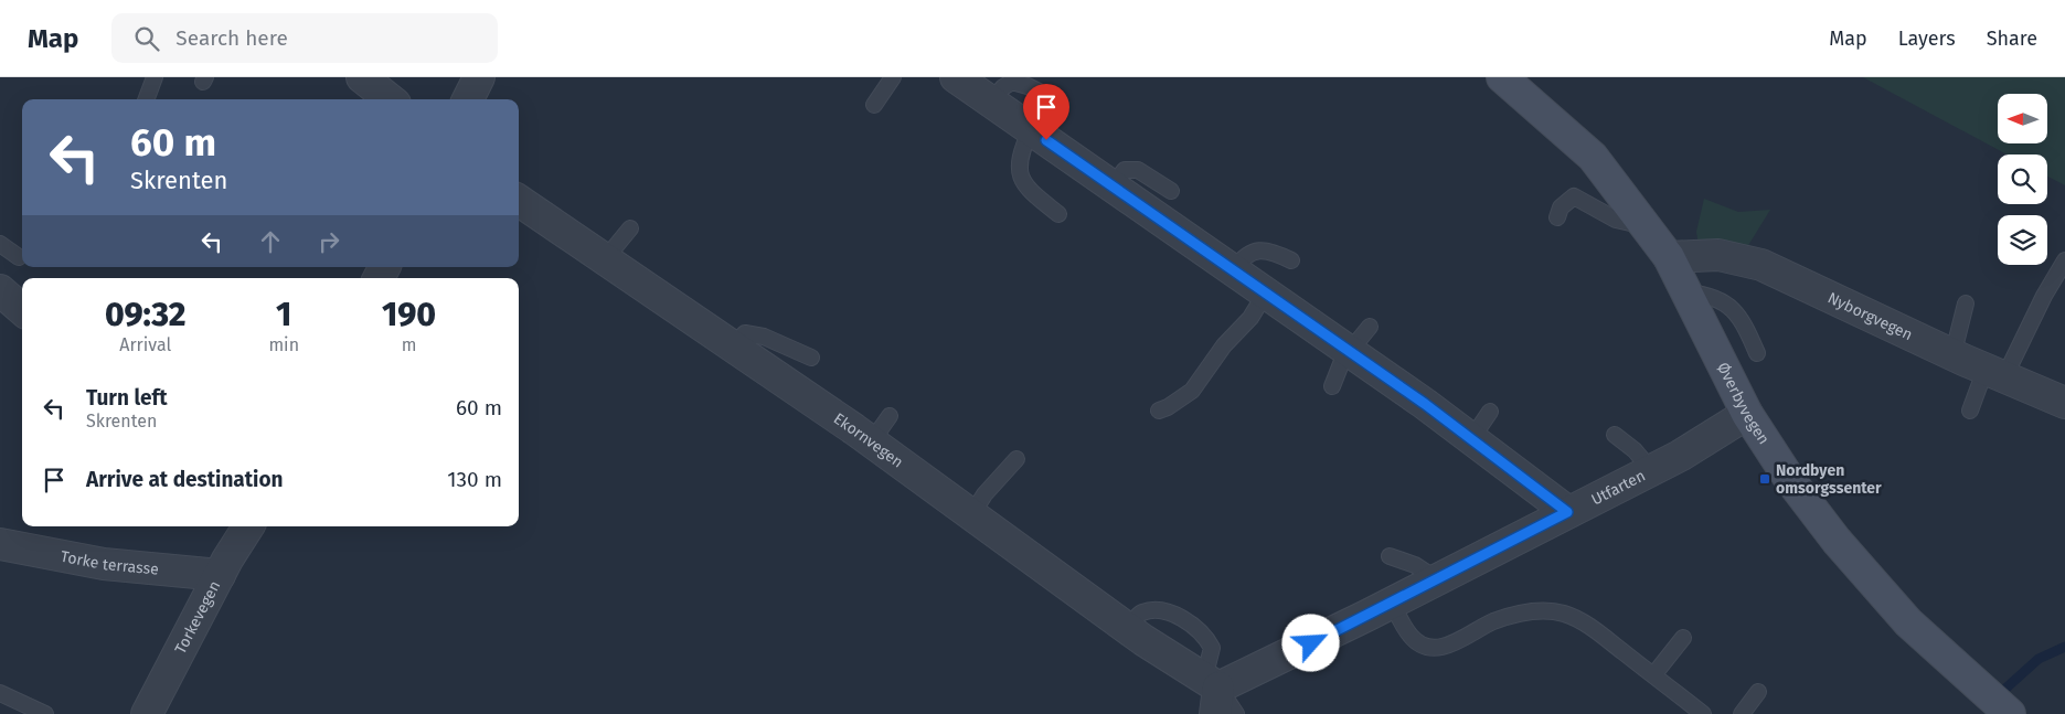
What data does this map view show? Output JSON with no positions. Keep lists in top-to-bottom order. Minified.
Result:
{"streets":{"main road":["Øverbyvegen"],"street":["Nyborgvegen","Ekornvegen","Utfarten","Torke terrasse","Torkevegen"]},"crossings":[["Nyborgvegen","Øverbyvegen"],["Øverbyvegen","Utfarten"],["Ekornvegen","Utfarten"],["Torke terrasse","Torkevegen"]],"places":{"transit":["Nordbyen omsorgssenter"]},"north":"left","page":{"header":"Map","search":"Search here","nav":["Map","Layers","Share"],"turn":["60 m","Skrenten"],"eta":["09:32","Arrival","1","min","190","m"],"list":[{"name":"Turn left","note":"Skrenten","value":"60 m"},{"name":"Arrive at destination","value":"130 m"}]}}
